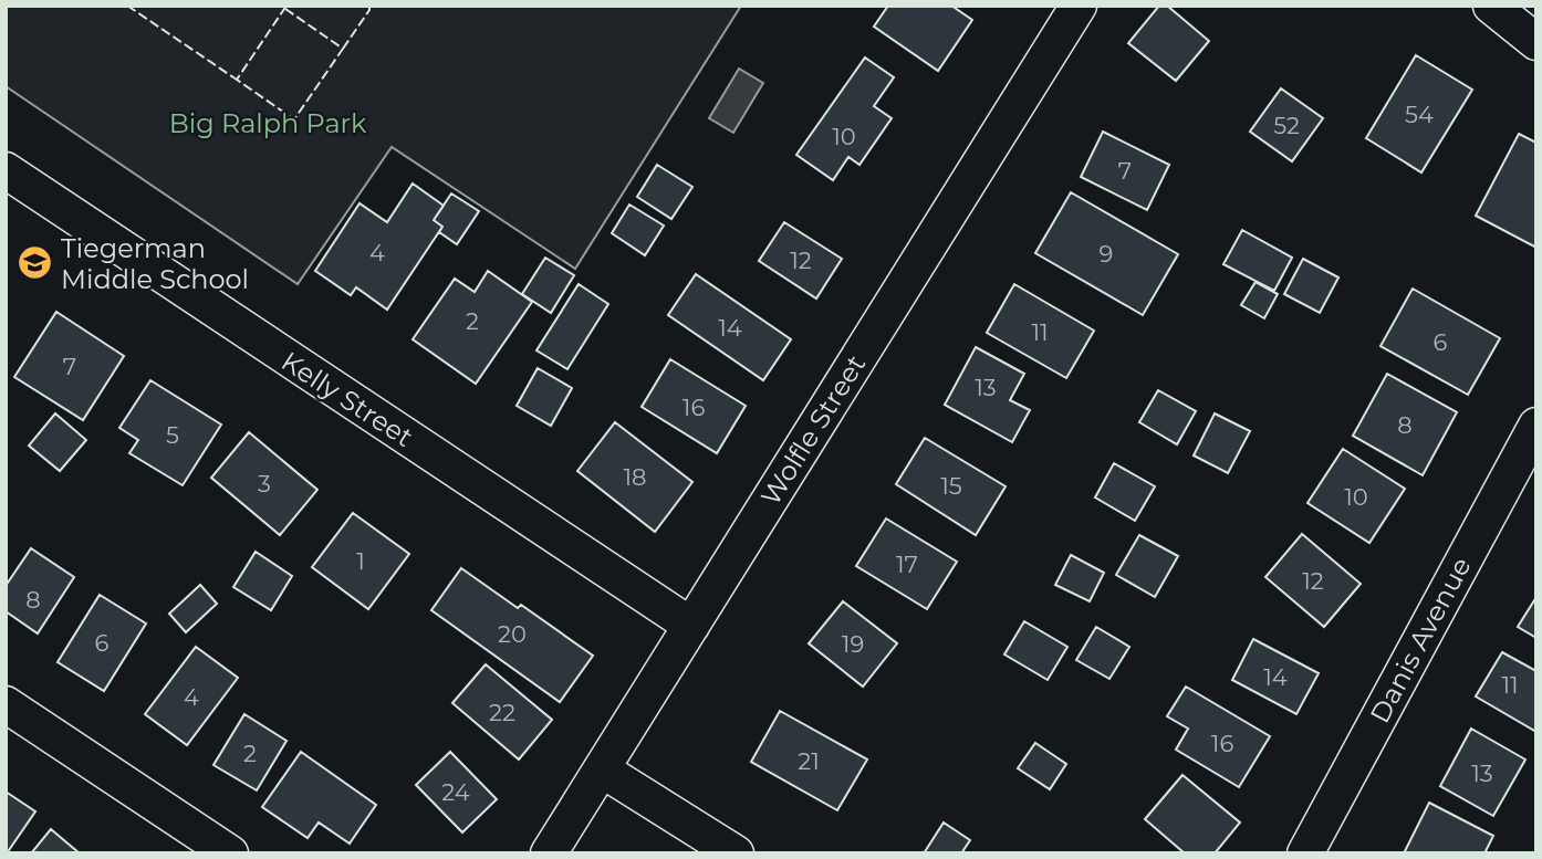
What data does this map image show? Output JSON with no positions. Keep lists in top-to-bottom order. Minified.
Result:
{"streets":{"street":["Kelly Street","Wolfle Street","Danis Avenue"]},"crossings":[["Kelly Street","Wolfle Street"]],"parks":["Big Ralph Park"],"places":{"school or university":["Tiegerman Middle School"]},"house_numbers":["54","52","10","7","4","9","12","2","14","11","6","7","13","16","8","5","18","3","15","10","1","17","12","8","20","6","19","14","11","4","22","16","2","21","13","24"]}
